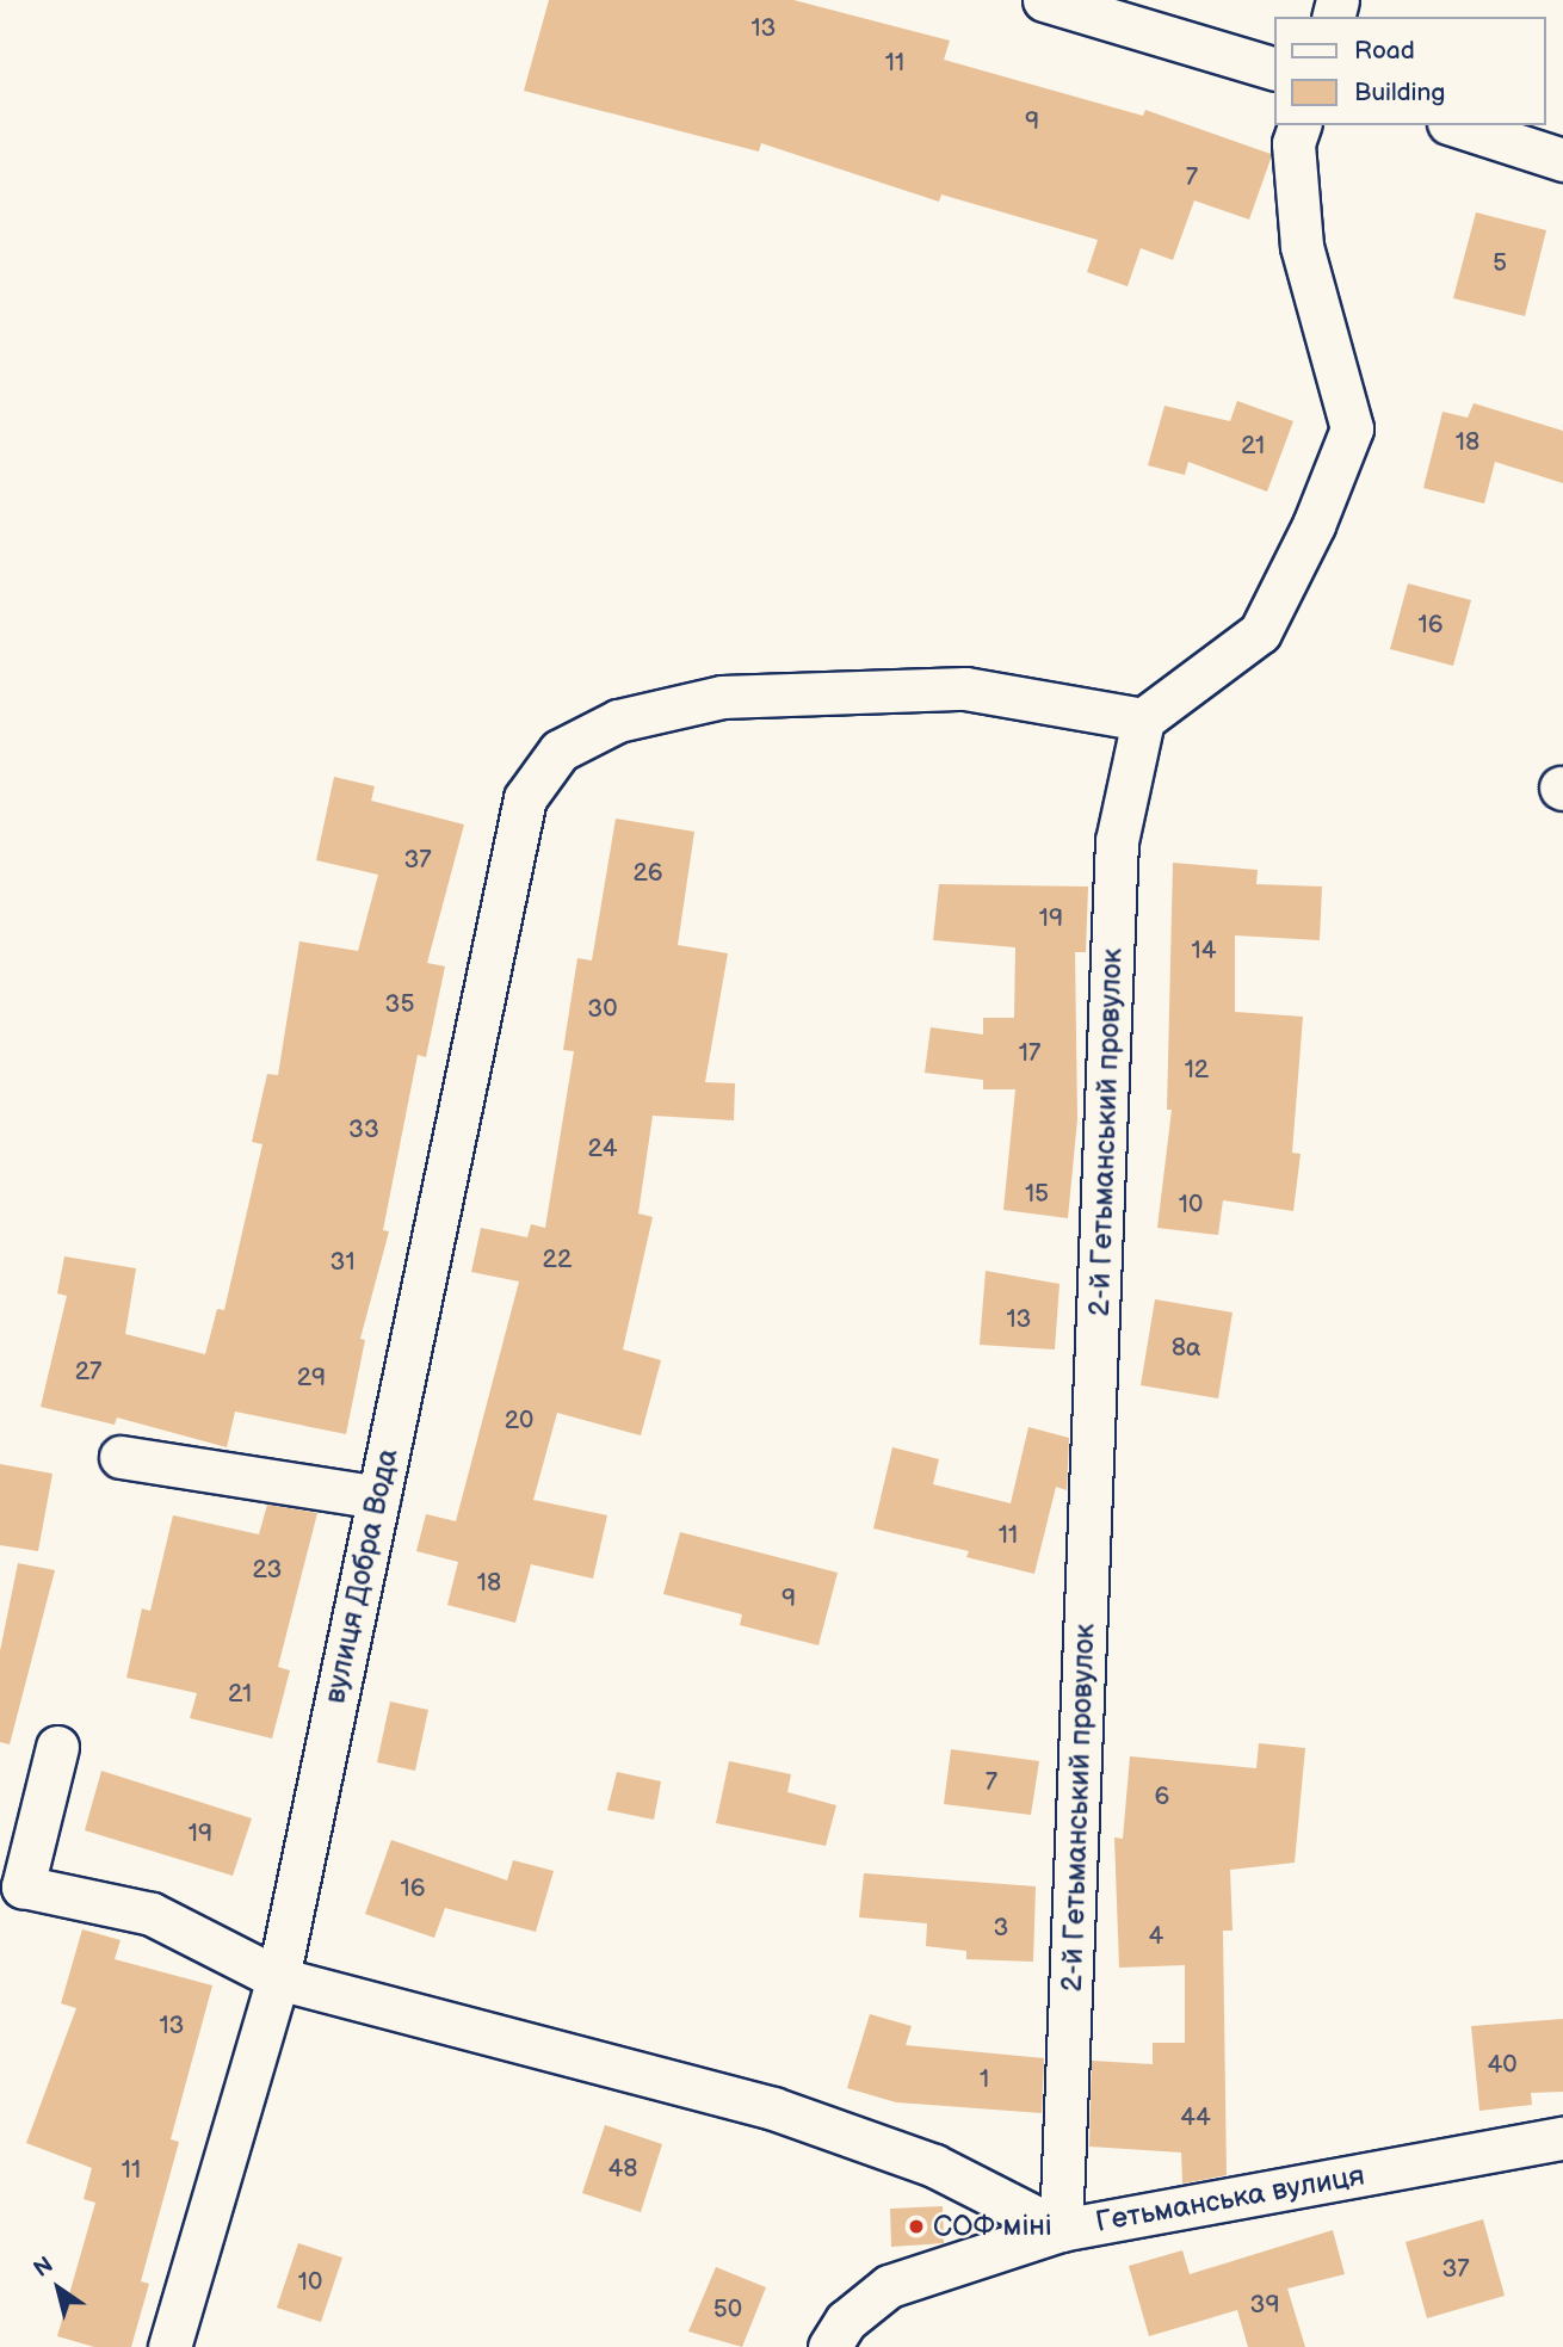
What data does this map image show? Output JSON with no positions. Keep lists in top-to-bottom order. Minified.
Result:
{"streets":{"street":["2-й Гетьманський провулок","вулиця Добра Вода","Гетьманська вулиця"]},"crossings":[["2-й Гетьманський провулок","вулиця Добра Вода"],["2-й Гетьманський провулок","Гетьманська вулиця"]],"places":["СОФ міні"],"house_numbers":["13","11","9","7","5","18","21","16","37","26","19","14","35","30","17","12","33","24","15","10","22","31","13","8а","27","29","20","11","23","18","9","21","7","6","19","16","3","4","13","40","1","44","48","11","37","10","39","50"],"legend":["Road","Building"],"north":"top left"}
